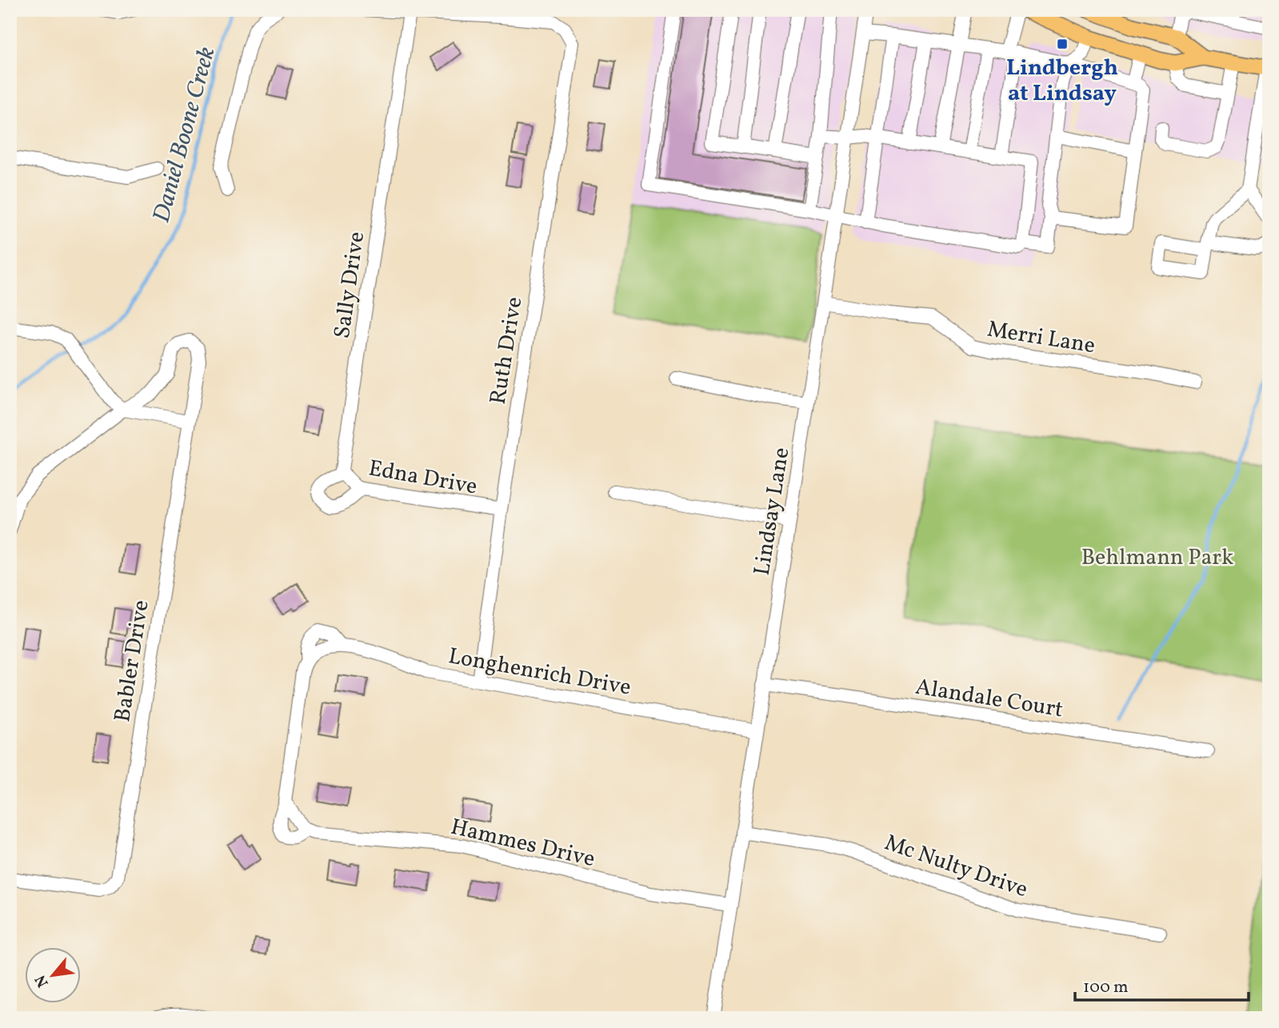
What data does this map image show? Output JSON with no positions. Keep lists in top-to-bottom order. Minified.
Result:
{"streets":{"street":["Sally Drive","Merri Lane","Ruth Drive","Edna Drive","Lindsay Lane","Babler Drive","Longhenrich Drive","Alandale Court","Hammes Drive","Mc Nulty Drive"]},"crossings":[["Sally Drive","Edna Drive"],["Merri Lane","Lindsay Lane"],["Ruth Drive","Edna Drive"],["Ruth Drive","Longhenrich Drive"],["Lindsay Lane","Longhenrich Drive"],["Lindsay Lane","Alandale Court"],["Lindsay Lane","Hammes Drive"],["Lindsay Lane","Mc Nulty Drive"],["Longhenrich Drive","Hammes Drive"]],"water":["Daniel Boone Creek"],"parks":["Behlmann Park"],"places":{"transit":["Lindbergh at Lindsay"]},"scale_bar":"100 m","north":"bottom left"}
